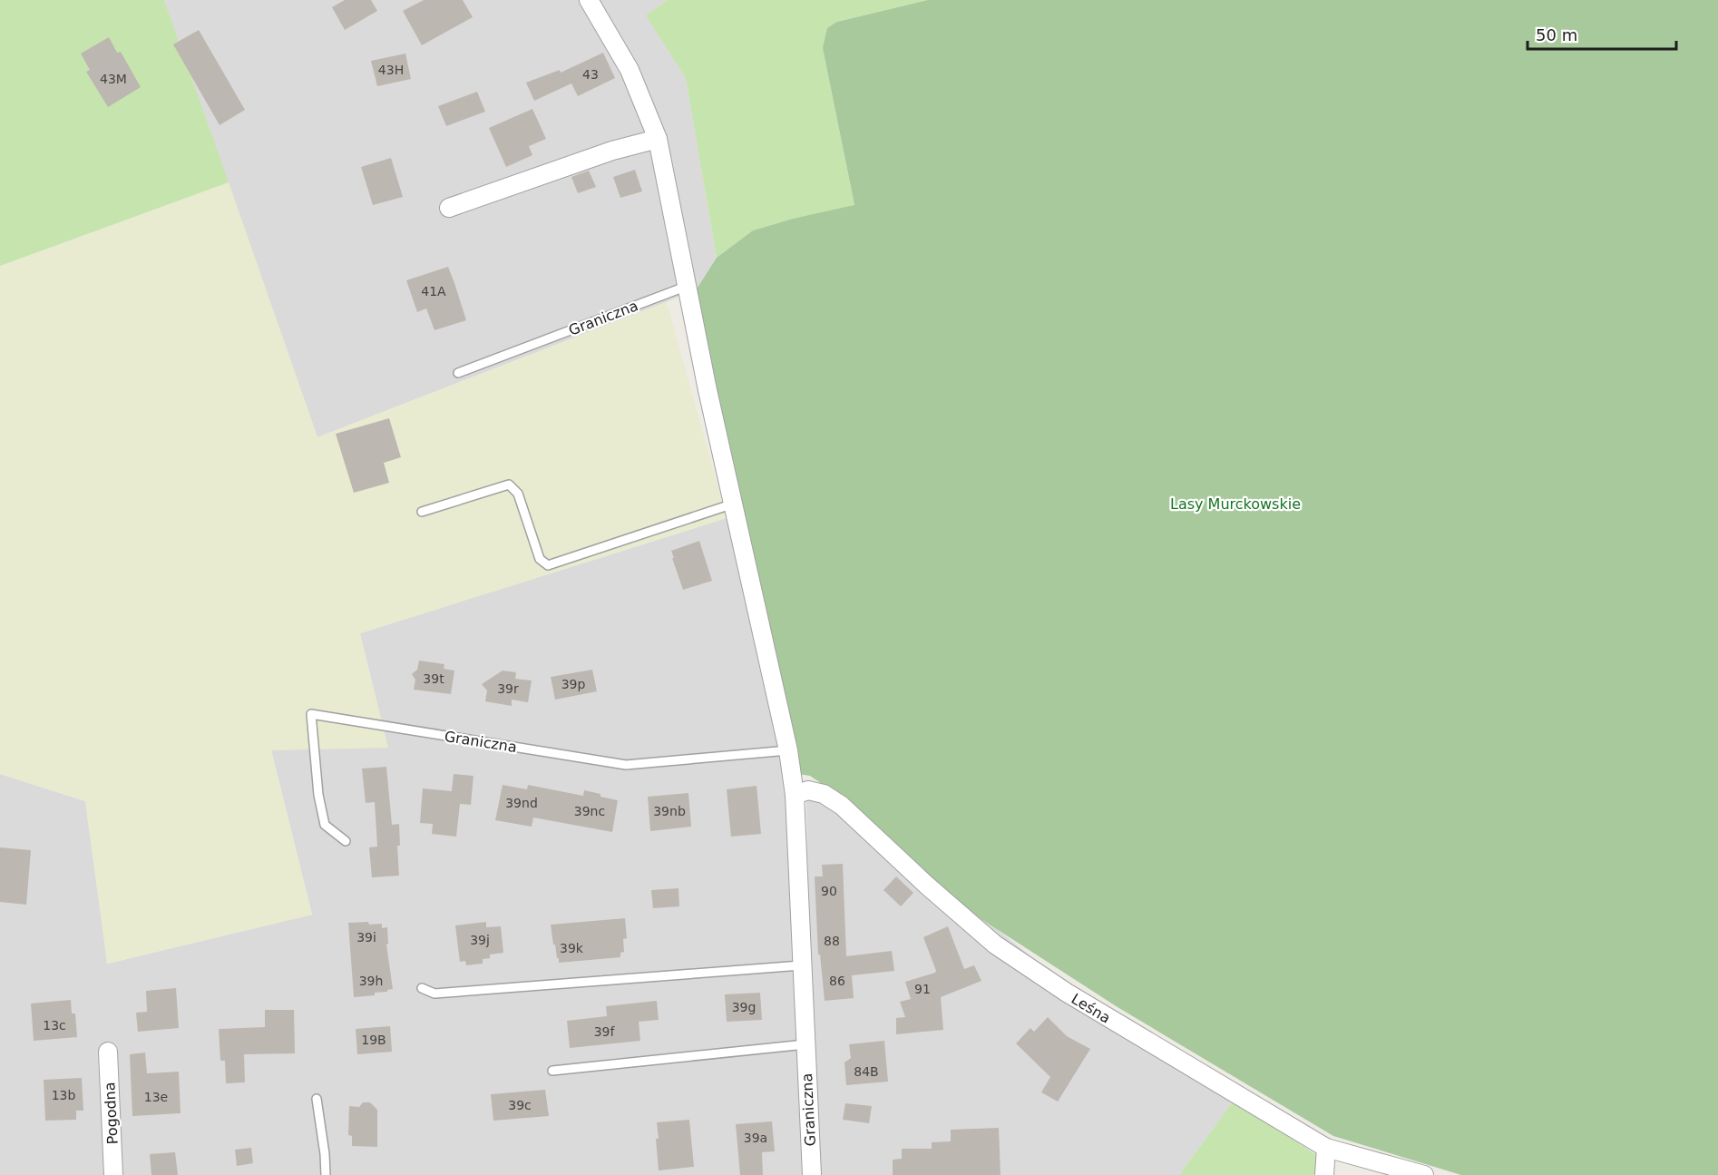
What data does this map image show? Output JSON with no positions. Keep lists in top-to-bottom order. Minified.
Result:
{"streets":{"street":["Graniczna","Leśna","Pogodna"]},"crossings":[["Graniczna","Leśna"]],"parks":["Lasy Murckowskie"],"house_numbers":["43H","43","43M","41A","39t","39p","39r","39nd","39nc","39nb","90","39i","39j","88","39k","39h","86","91","39g","13c","39f","19B","84B","13b","13e","39c","39a"],"scale_bar":"50 m"}
